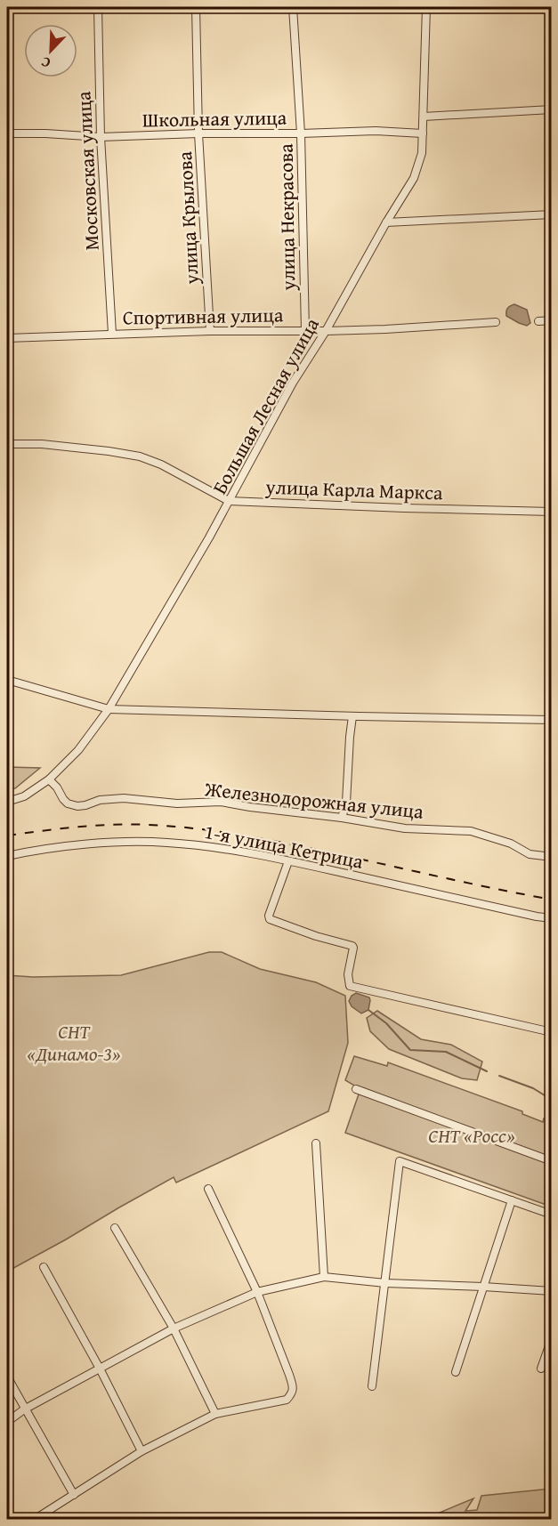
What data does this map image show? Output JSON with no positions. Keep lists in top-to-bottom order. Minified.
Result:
{"streets":{"street":["Школьная улица","Московская улица","улица Некрасова","улица Крылова","Спортивная улица","Большая Лесная улица","улица Карла Маркса","Железнодорожная улица","1-я улица Кетрица"]},"crossings":[["Школьная улица","Московская улица"],["Школьная улица","улица Некрасова"],["Школьная улица","улица Крылова"],["Школьная улица","Большая Лесная улица"],["Московская улица","Спортивная улица"],["улица Некрасова","Спортивная улица"],["улица Крылова","Спортивная улица"],["Спортивная улица","Большая Лесная улица"],["Большая Лесная улица","улица Карла Маркса"],["Большая Лесная улица","Железнодорожная улица"]],"parks":["СНТ «Динамо-3»","СНТ «Росс»"],"north":"bottom left"}
